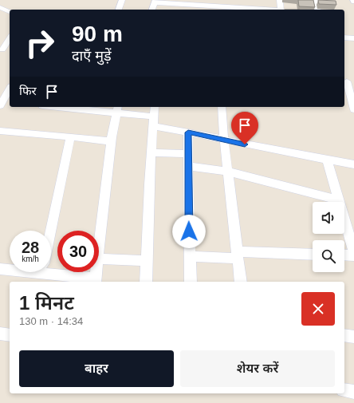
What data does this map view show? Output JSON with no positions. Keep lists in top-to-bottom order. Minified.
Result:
{"page":{"turn":["90 m","दाएँ मुड़ें"],"then":"फिर","speed":"28 km/h","limit":"30","heading":["1 मिनट","130 m · 14:34"],"buttons":["बाहर","शेयर करें"]}}
